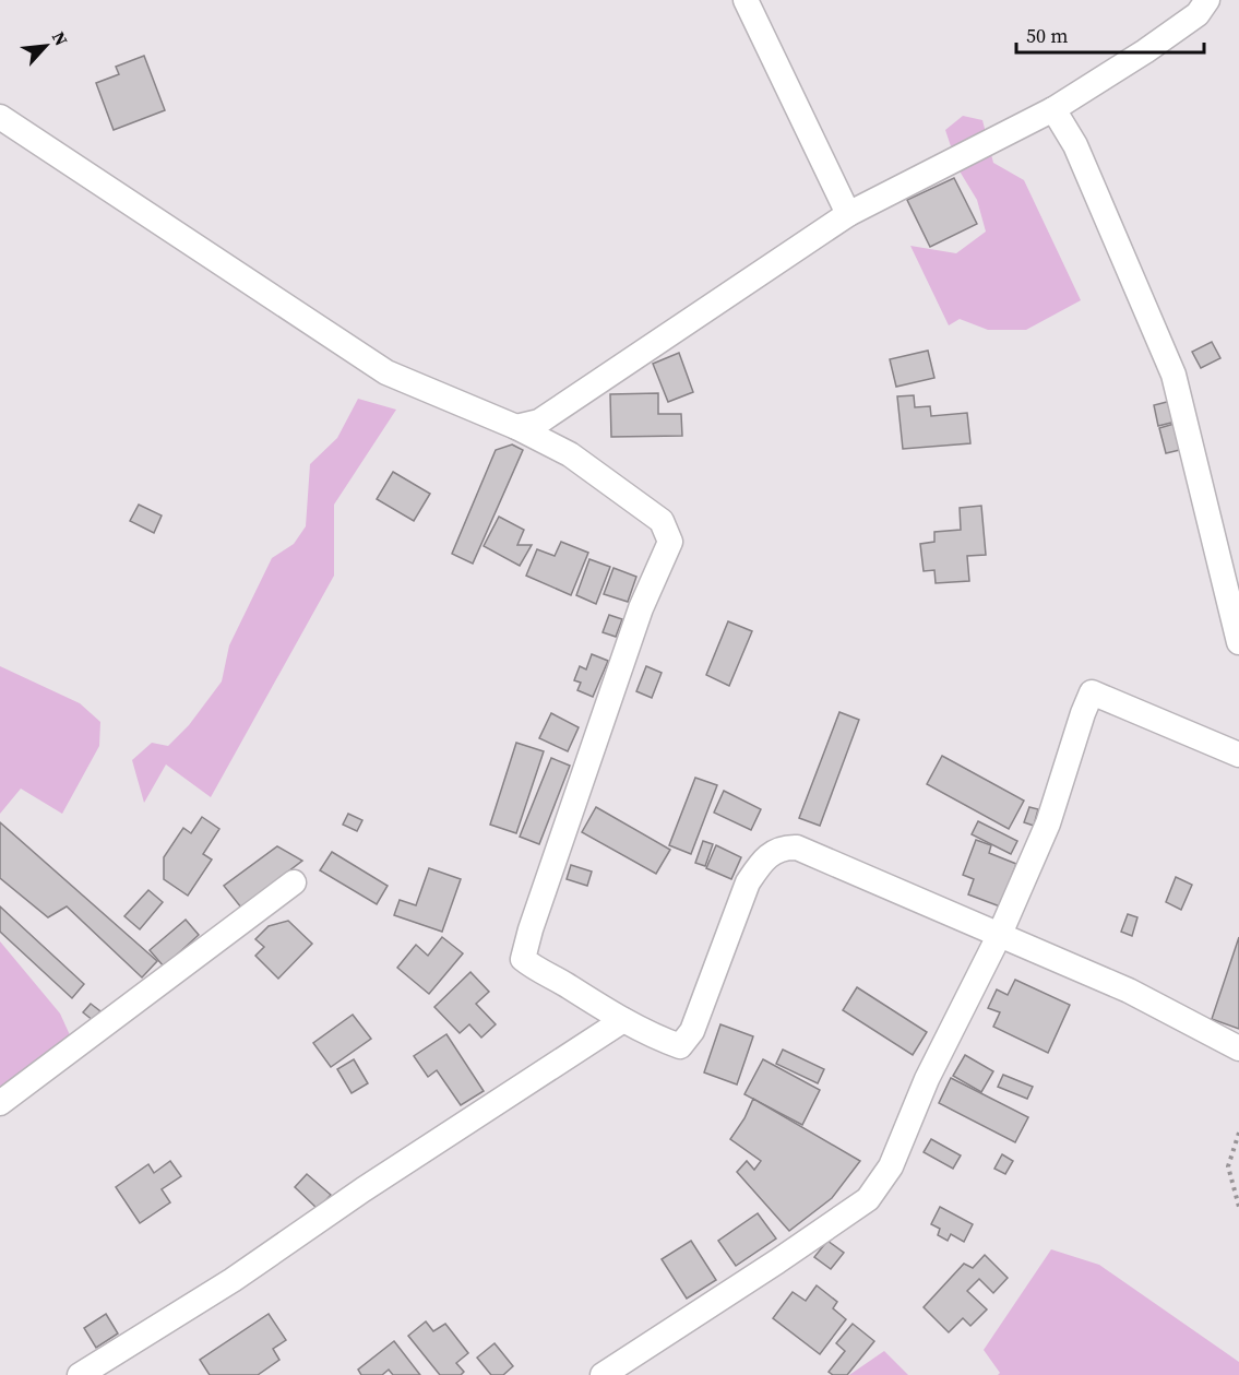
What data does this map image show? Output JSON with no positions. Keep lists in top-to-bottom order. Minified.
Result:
{"scale_bar":"50 m","north":"top right"}
